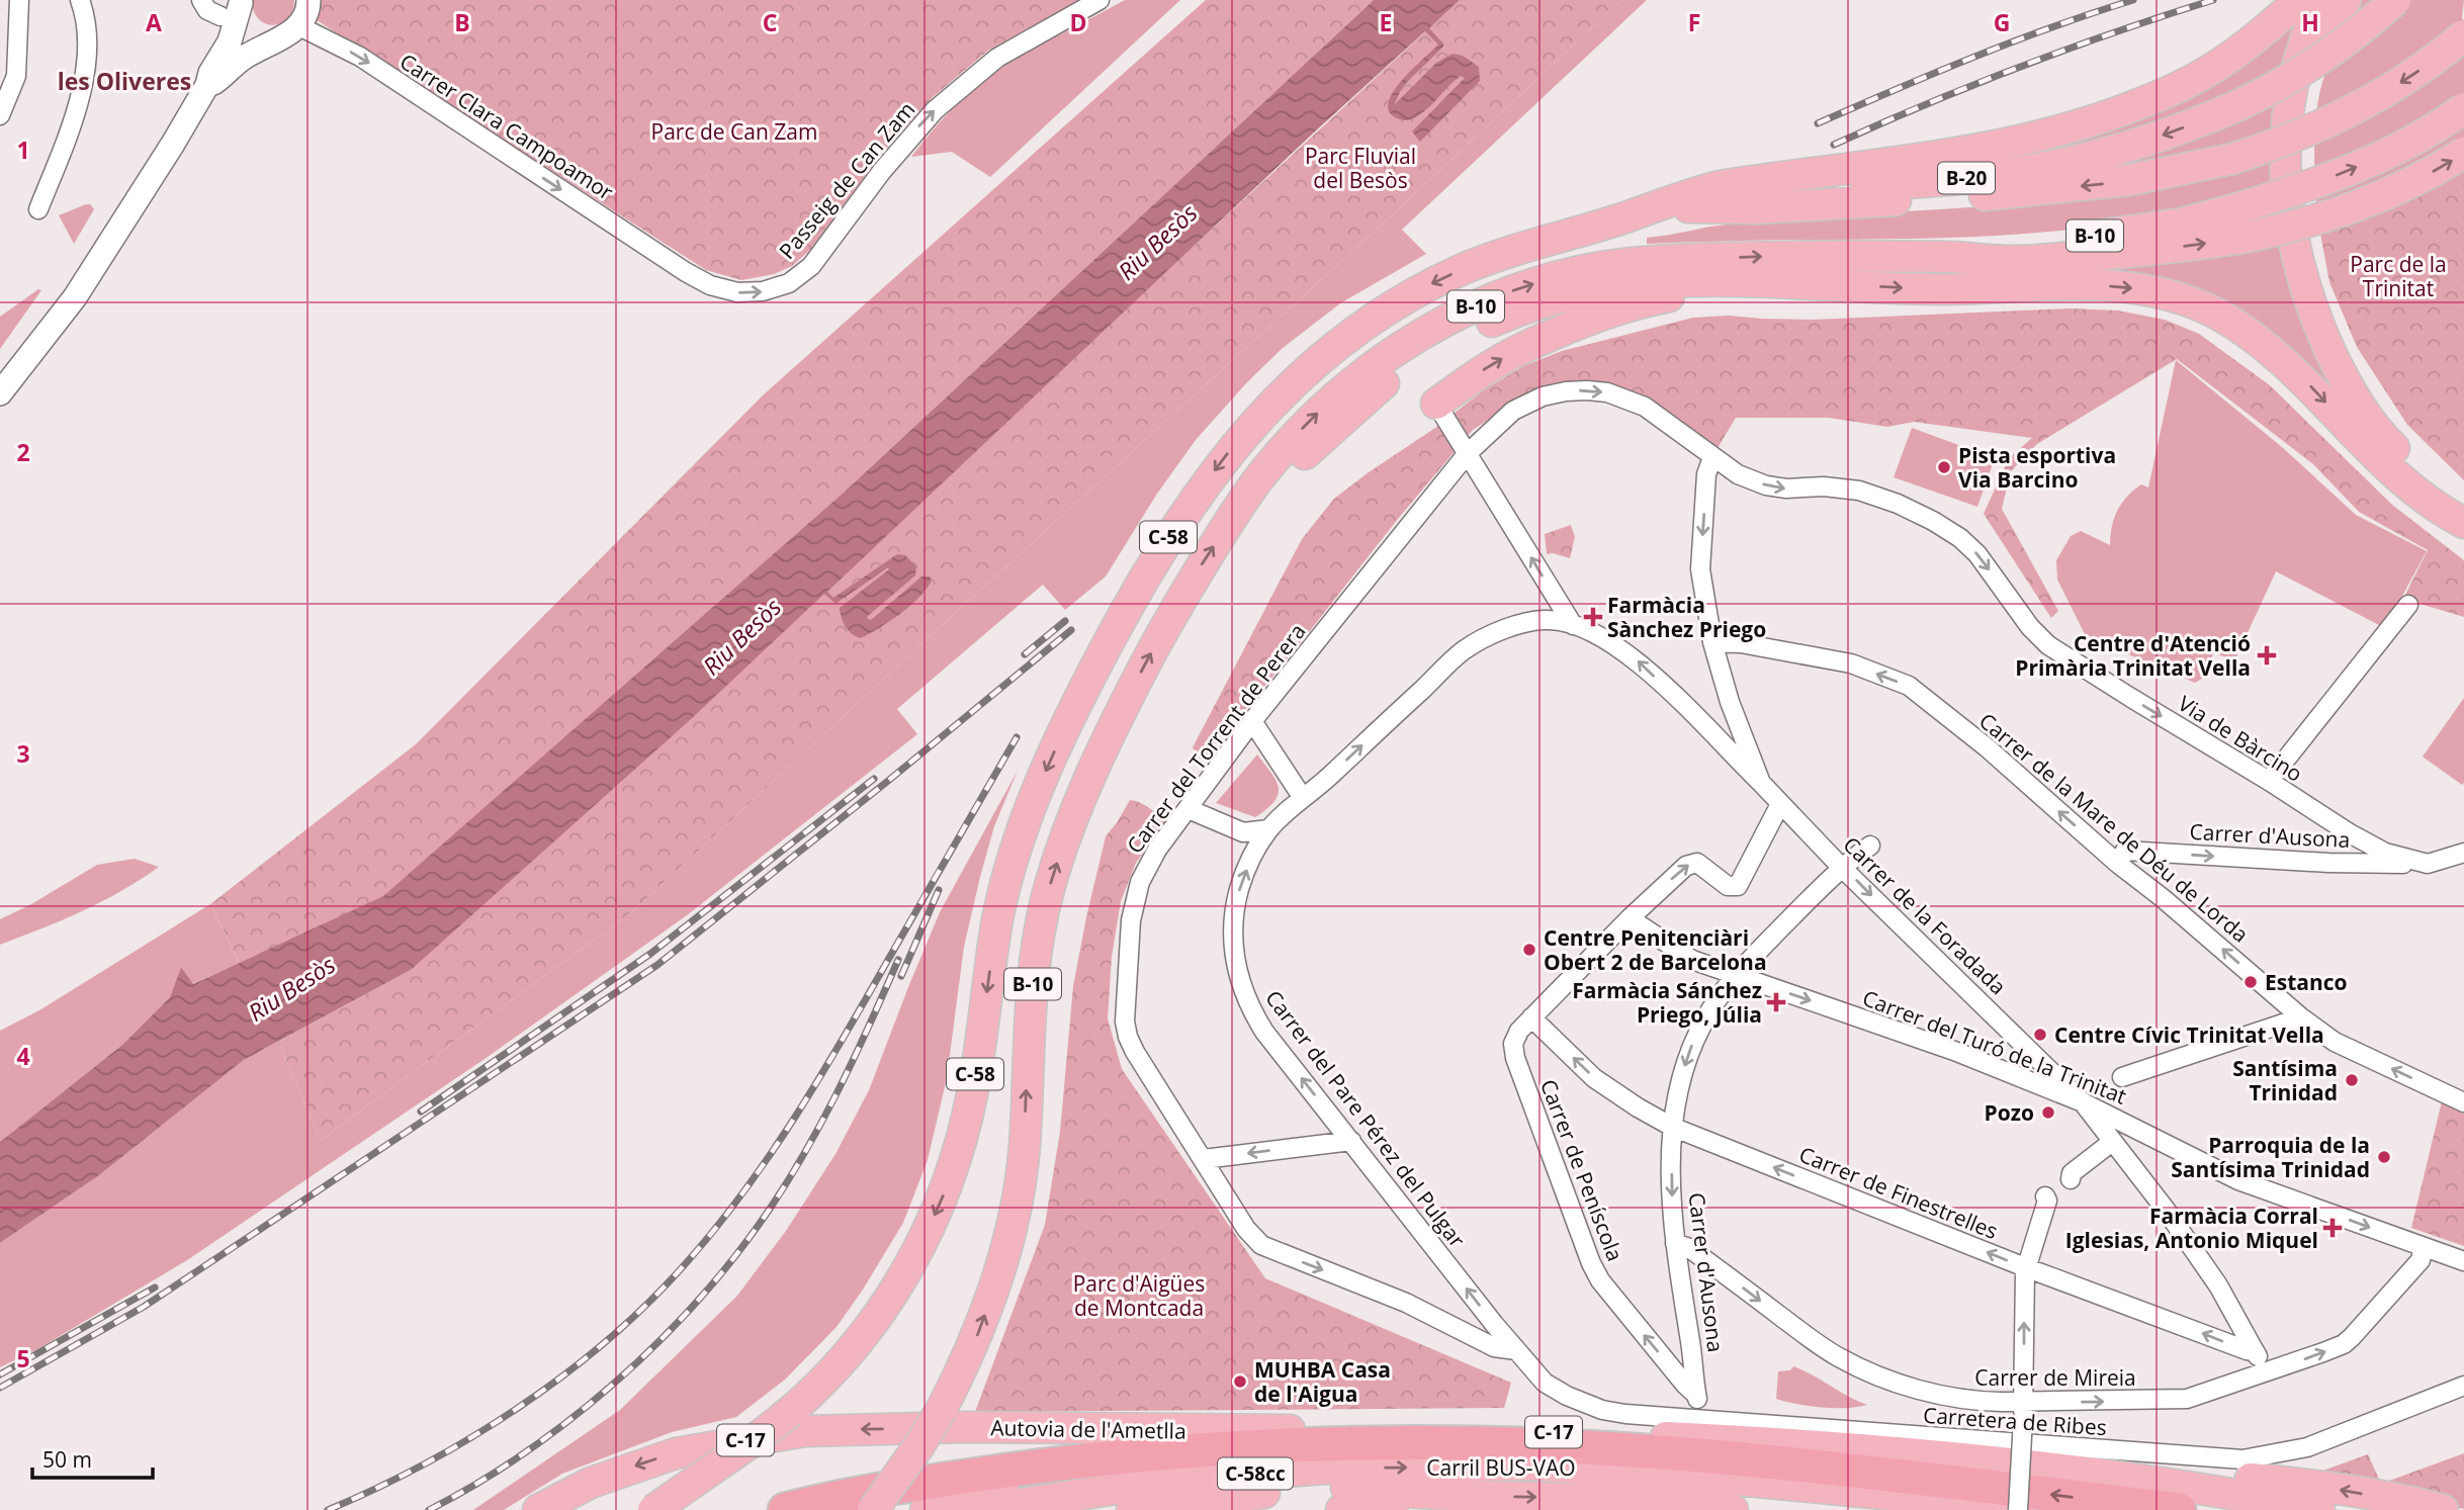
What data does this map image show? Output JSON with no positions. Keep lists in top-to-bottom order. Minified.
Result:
{"streets":{"highway":["B-20","B-10","C-58","Autovia de l'Ametlla","C-17","Carril BUS-VAO","C-58cc"],"street":["Carrer Clara Campoamor","Passeig de Can Zam","Carrer del Torrent de Perera","Via de Bàrcino","Carrer de la Mare de Déu de Lorda","Carrer d'Ausona","Carrer de la Foradada","Carrer del Turó de la Trinitat","Carrer del Pare Pérez del Pulgar","Carrer de Peníscola","Carrer de Finestrelles","Carrer de Mireia","Carretera de Ribes"]},"crossings":[["Carrer Clara Campoamor","Passeig de Can Zam"],["B-20","C-58"],["Carrer del Torrent de Perera","Via de Bàrcino"],["Carrer del Torrent de Perera","Carrer del Pare Pérez del Pulgar"],["Via de Bàrcino","Carrer d'Ausona"],["Via de Bàrcino","Carrer de la Foradada"],["Carrer de la Mare de Déu de Lorda","Carrer d'Ausona"],["Carrer de la Mare de Déu de Lorda","Carrer de la Foradada"],["Carrer d'Ausona","Carrer de la Foradada"],["Carrer d'Ausona","Carrer del Turó de la Trinitat"],["Carrer d'Ausona","Carrer de Peníscola"],["Carrer d'Ausona","Carrer de Finestrelles"],["Carrer d'Ausona","Carrer de Mireia"],["Carrer de la Foradada","Carrer del Turó de la Trinitat"],["Carrer de la Foradada","Carrer del Pare Pérez del Pulgar"],["Carrer de la Foradada","Carrer de Finestrelles"],["Carrer del Turó de la Trinitat","Carrer de Mireia"],["Carrer del Pare Pérez del Pulgar","Carretera de Ribes"],["Carrer de Peníscola","Carrer de Finestrelles"],["Carrer de Peníscola","Carretera de Ribes"]],"one_way":["Carrer Clara Campoamor","Passeig de Can Zam","Via de Bàrcino","Carrer de la Mare de Déu de Lorda","Carrer de la Foradada","Carrer del Turó de la Trinitat","Carrer de Peníscola","Carrer de Finestrelles","Carrer de Mireia"],"districts":["les Oliveres"],"water":["Riu Besòs"],"parks":["Parc de Can Zam","Parc Fluvial del Besòs","Parc de la Trinitat","Parc d'Aigües de Montcada"],"places":{"other":["Pista esportiva Via Barcino","Centre Penitenciàri Obert 2 de Barcelona","Estanco","Centre Cívic Trinitat Vella","Santísima Trinidad","Pozo","Parroquia de la Santísima Trinidad","MUHBA Casa de l'Aigua"],"health":["Farmàcia Sànchez Priego","Centre d'Atenció Primària Trinitat Vella","Farmàcia Sánchez Priego, Júlia","Farmàcia Corral Iglesias, Antonio Miquel"]},"scale_bar":"50 m","grid":{"columns":["A","B","C","D","E","F","G","H"],"rows":["1","2","3","4","5"]}}
